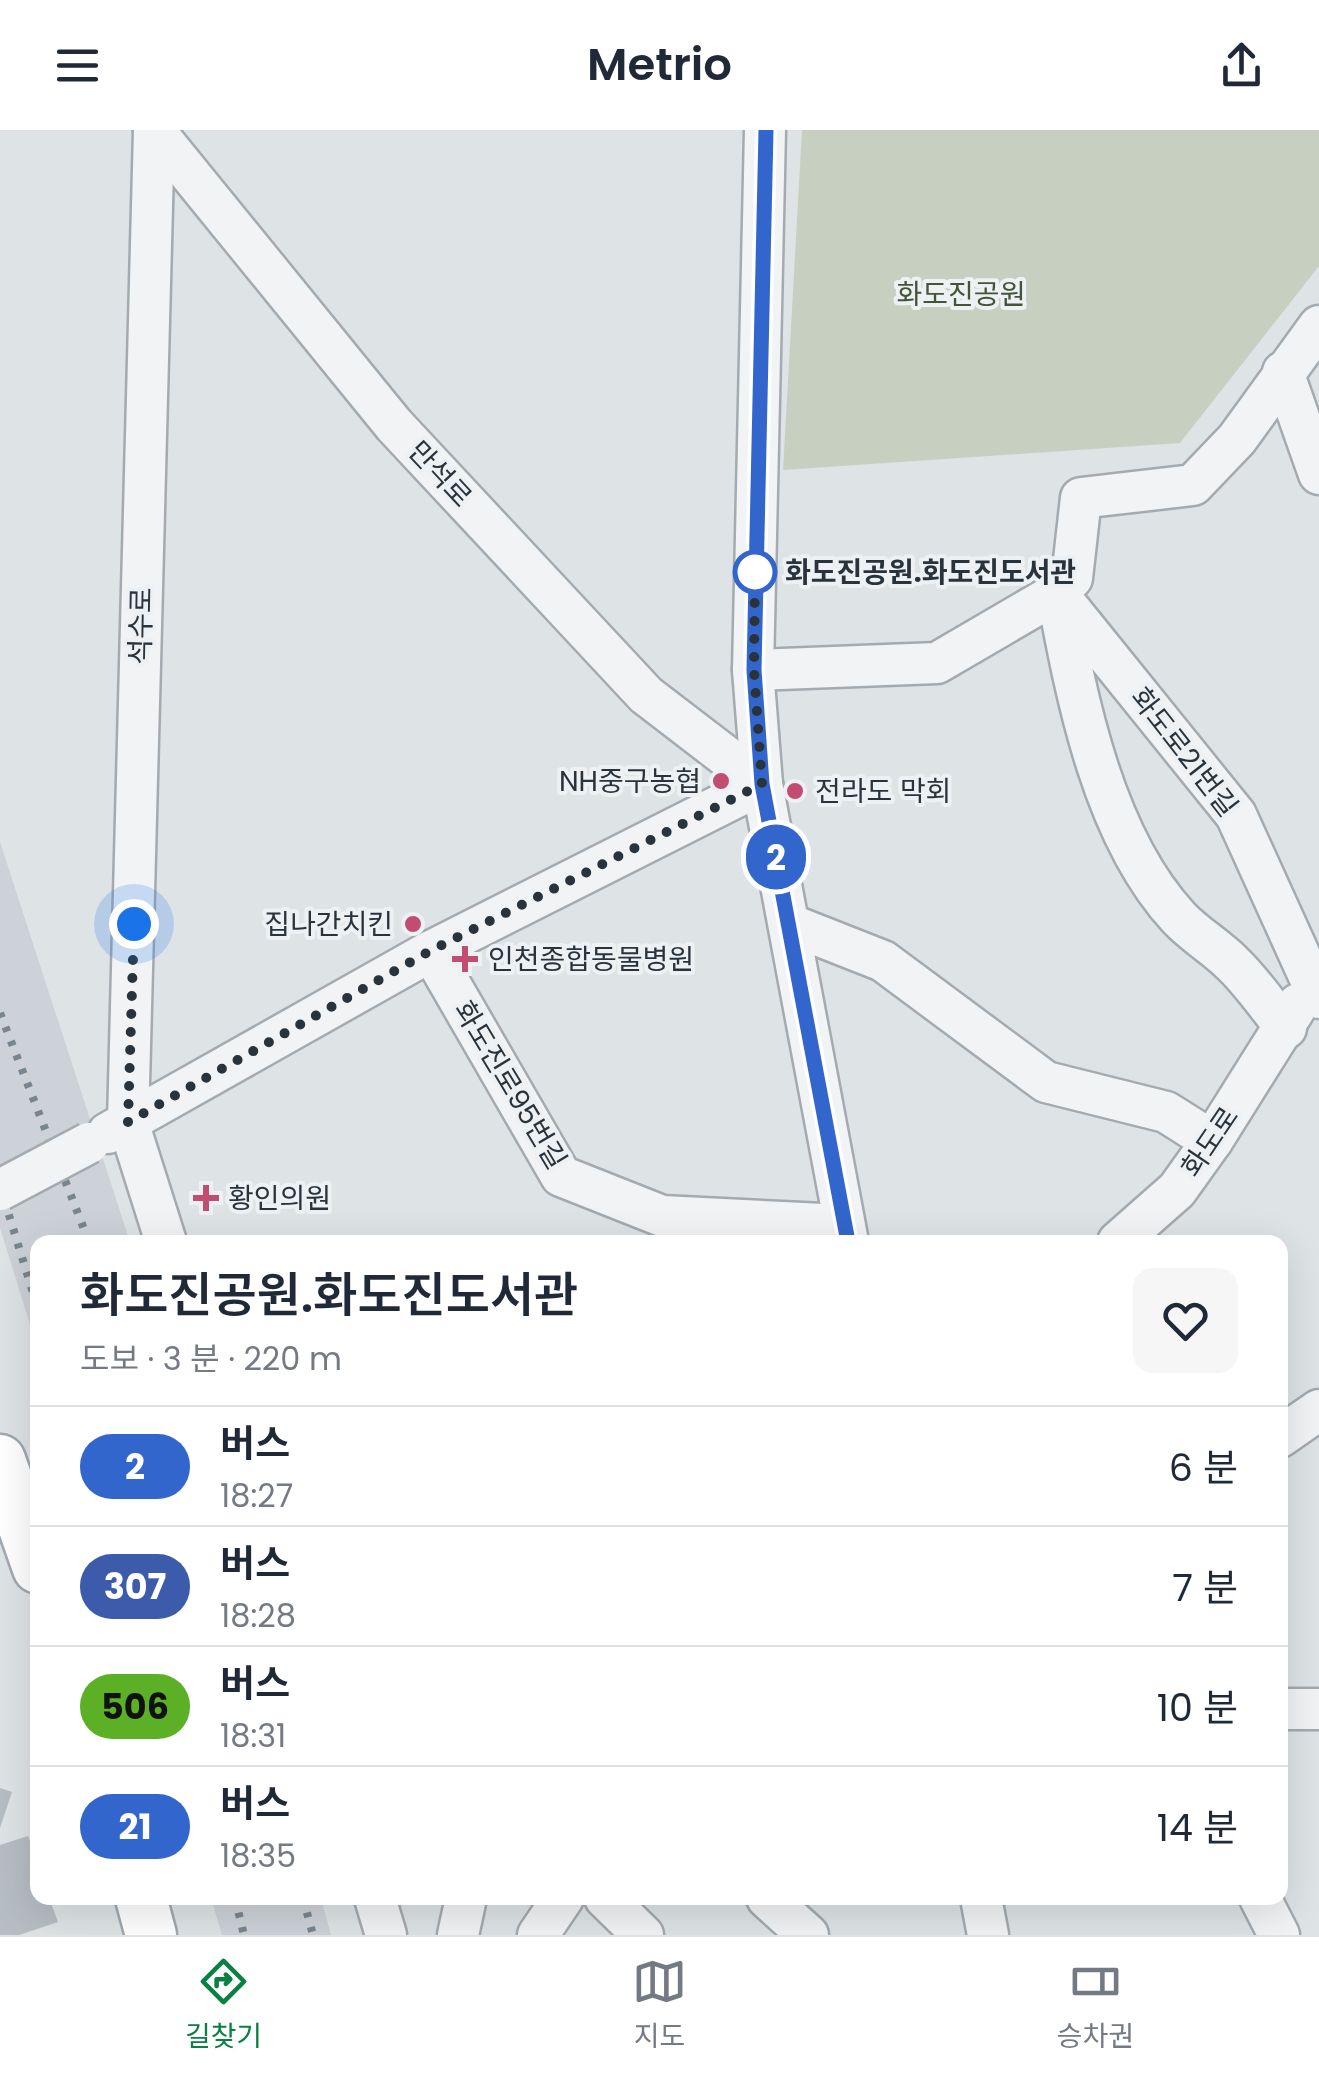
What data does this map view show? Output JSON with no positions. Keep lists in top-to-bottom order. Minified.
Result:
{"streets":{"street":["만석로","석수로","화도로21번길","화도진로95번길","화도로"]},"crossings":[["만석로","석수로"],["화도로21번길","화도로"]],"parks":["화도진공원"],"places":{"other":["화도진공원.화도진도서관","NH중구농협","전라도 막회","집나간치킨"],"health":["인천종합동물병원","황인의원"]},"lines":["bus line 2"],"page":{"header":"Metrio","on_map":"2","heading":["화도진공원.화도진도서관","도보 · 3 분 · 220 m"],"list":[{"mark":"2","name":"버스","note":"18:27","value":"6 분"},{"mark":"307","name":"버스","note":"18:28","value":"7 분"},{"mark":"506","name":"버스","note":"18:31","value":"10 분"},{"mark":"21","name":"버스","note":"18:35","value":"14 분"}],"tabs":["길찾기","지도","승차권"]}}
